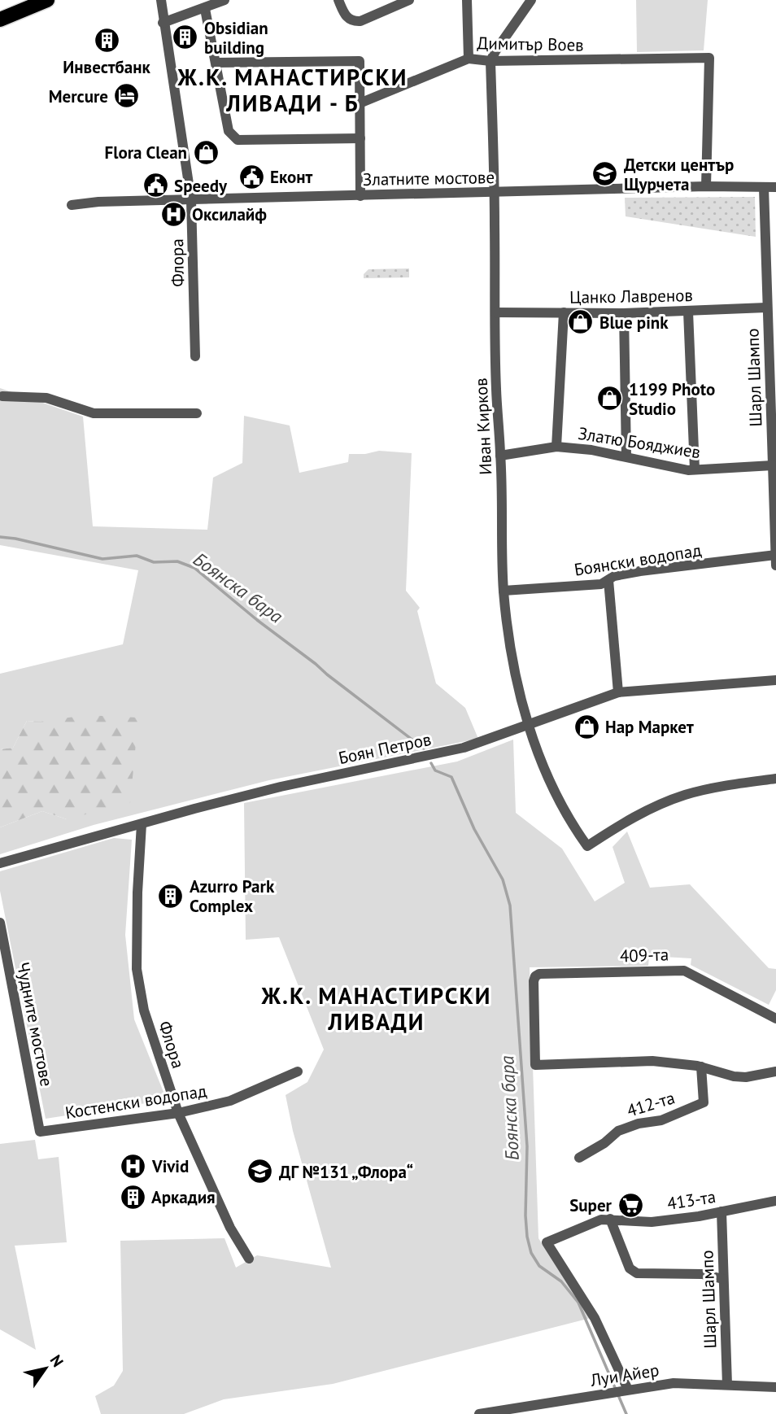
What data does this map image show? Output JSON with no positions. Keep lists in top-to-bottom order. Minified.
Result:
{"streets":{"street":["Димитър Воев","Златните мостове","Флора","Цанко Лавренов","Шарл Шампо","Иван Кирков","Златю Бояджиев","Боянски водопад","Боян Петров","409-та","Чудните мостове","Костенски водопад","412-та","413-та","Луи Айер"]},"crossings":[["Димитър Воев","Златните мостове"],["Димитър Воев","Иван Кирков"],["Златните мостове","Флора"],["Златните мостове","Шарл Шампо"],["Златните мостове","Иван Кирков"],["Флора","Боян Петров"],["Флора","Костенски водопад"],["Цанко Лавренов","Шарл Шампо"],["Цанко Лавренов","Иван Кирков"],["Шарл Шампо","Златю Бояджиев"],["Шарл Шампо","Боянски водопад"],["Шарл Шампо","413-та"],["Шарл Шампо","Луи Айер"],["Иван Кирков","Златю Бояджиев"],["Иван Кирков","Боянски водопад"],["Иван Кирков","Боян Петров"],["409-та","412-та"],["Чудните мостове","Костенски водопад"],["413-та","Луи Айер"]],"districts":["Ж.К. МАНАСТИРСКИ ЛИВАДИ - Б","Ж.К. МАНАСТИРСКИ ЛИВАДИ"],"water":["Боянска бара"],"places":{"building":["Obsidian building","Инвестбанк","Azurro Park Complex","Аркадия"],"hotel":["Mercure"],"shop":["Flora Clean","Blue pink","1199 Photo Studio","Нар Маркет"],"school or university":["Детски център Щурчета","ДГ №131 „Флора“"],"public building":["Еконт","Speedy"],"hospital":["Оксилайф","Vivid"],"supermarket":["Super"]},"north":"top right"}
